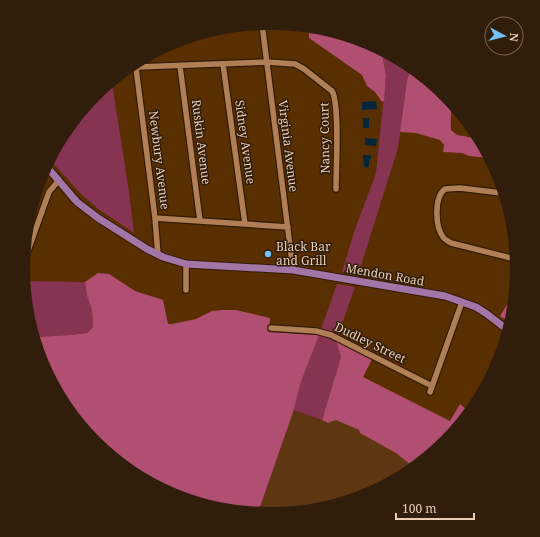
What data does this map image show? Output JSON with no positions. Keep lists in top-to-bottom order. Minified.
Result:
{"streets":{"main road":["Mendon Road"],"street":["Nancy Court","Ruskin Avenue","Sidney Avenue","Virginia Avenue","Newbury Avenue","Dudley Street"]},"crossings":[["Nancy Court","Virginia Avenue"],["Virginia Avenue","Mendon Road"],["Newbury Avenue","Mendon Road"]],"places":["Black Bar and Grill"],"scale_bar":"100 m","north":"right"}
